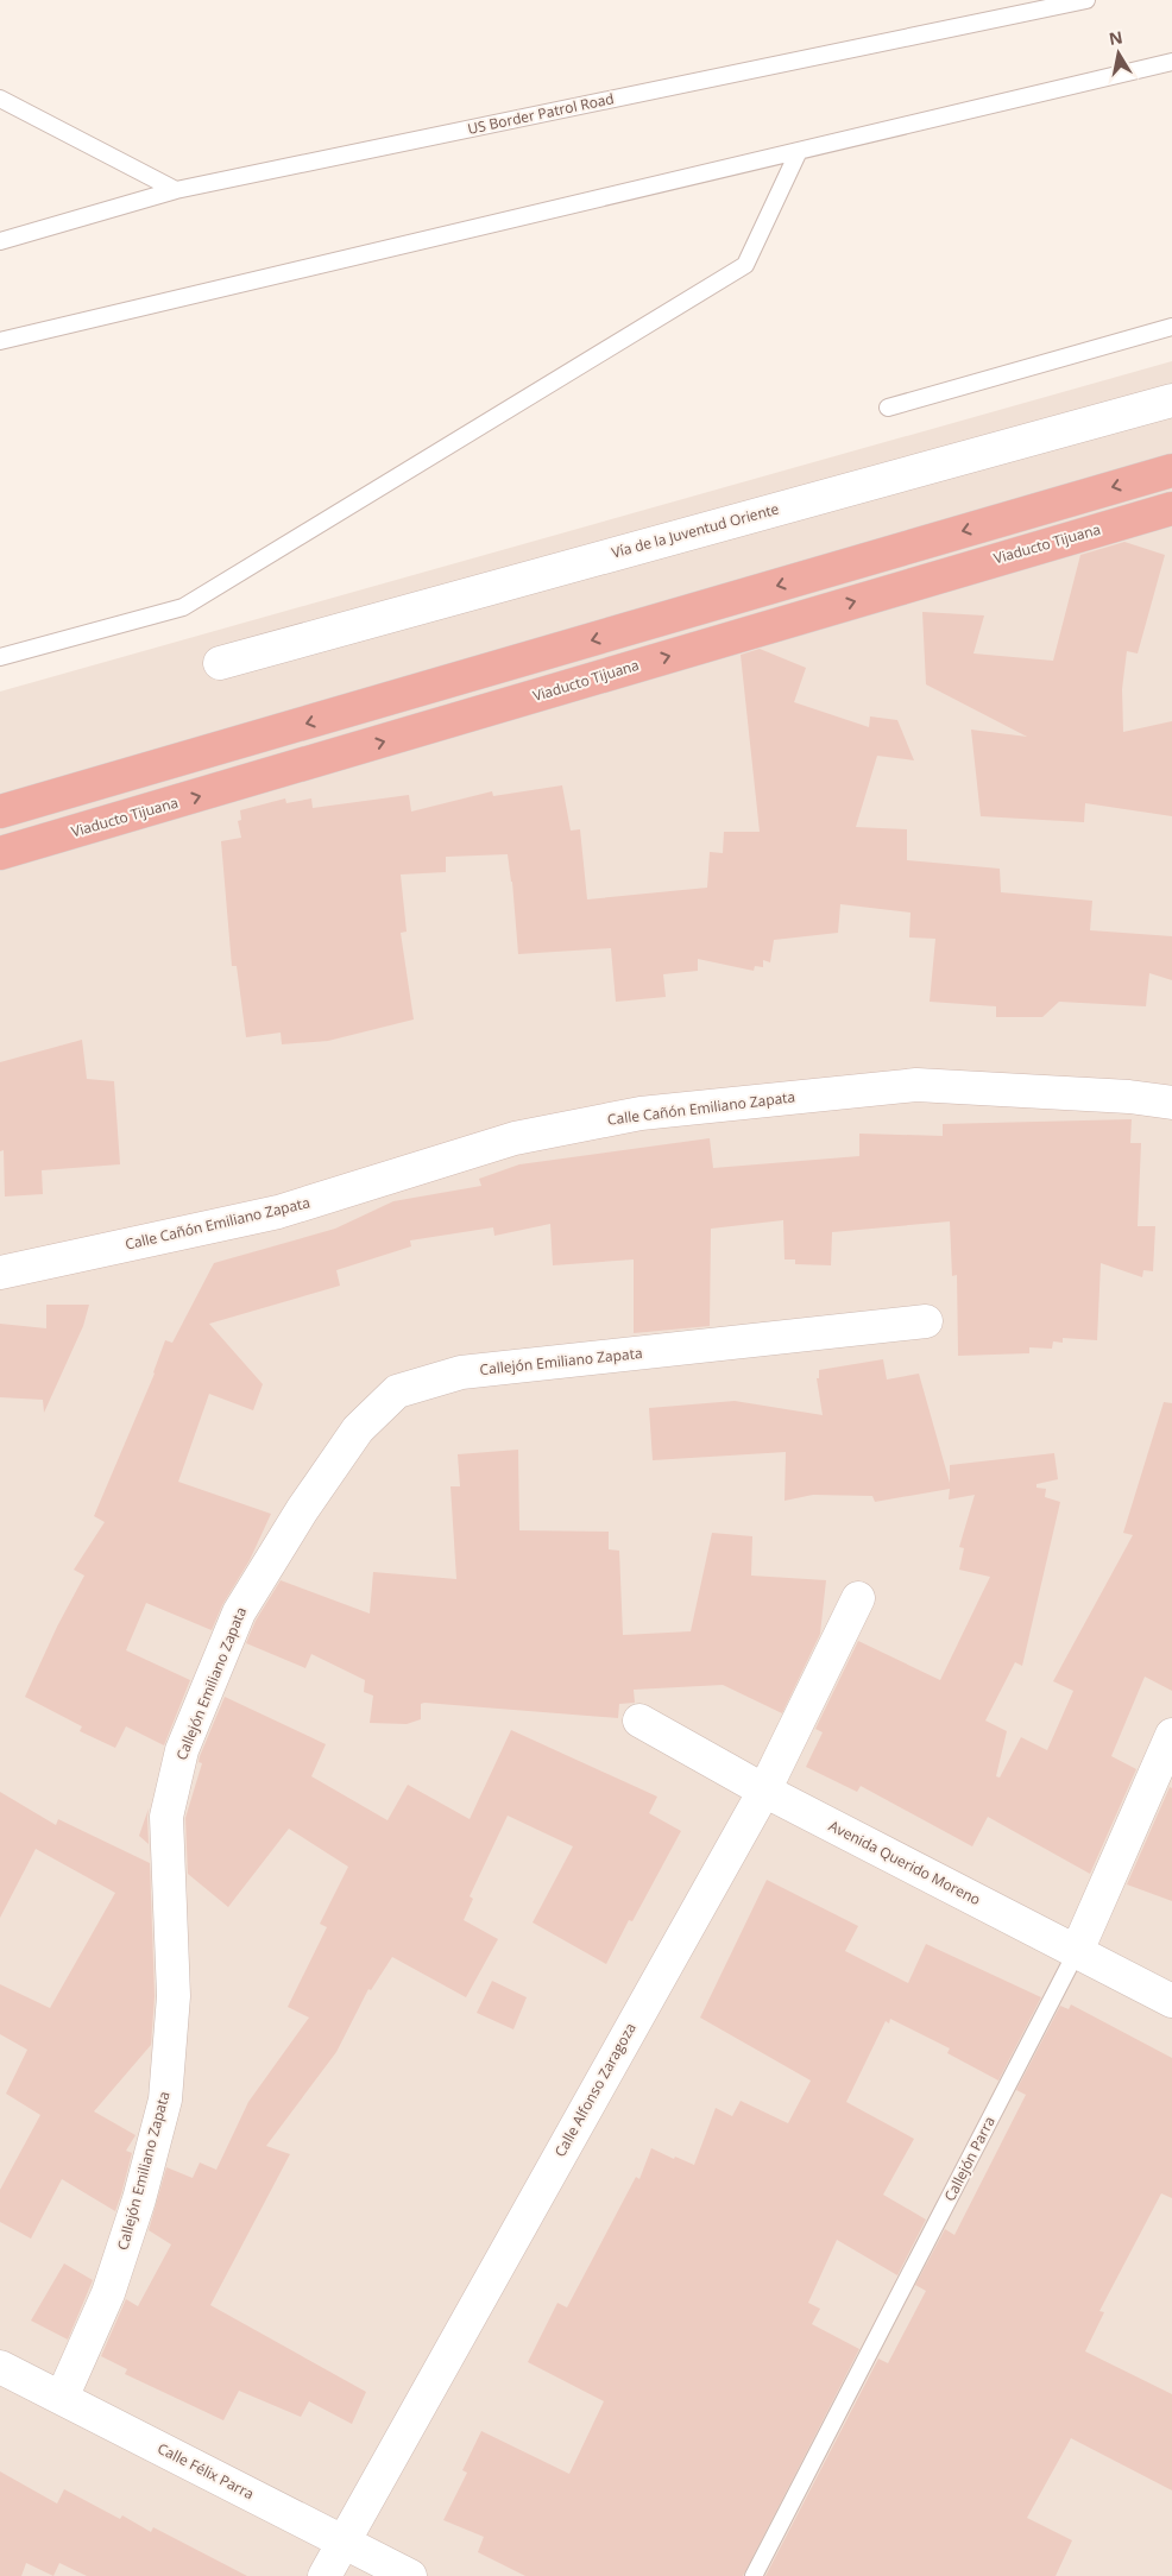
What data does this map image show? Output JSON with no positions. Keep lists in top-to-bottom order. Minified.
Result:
{"streets":{"highway":["Viaducto Tijuana"],"street":["Vía de la Juventud Oriente","Calle Cañón Emiliano Zapata","Callejón Emiliano Zapata","Avenida Querido Moreno","Calle Alfonso Zaragoza","Callejón Parra","Calle Félix Parra"],"lane":["US Border Patrol Road"]},"crossings":[["Callejón Emiliano Zapata","Calle Félix Parra"],["Avenida Querido Moreno","Calle Alfonso Zaragoza"],["Avenida Querido Moreno","Callejón Parra"],["Calle Alfonso Zaragoza","Calle Félix Parra"]],"north":"top"}
